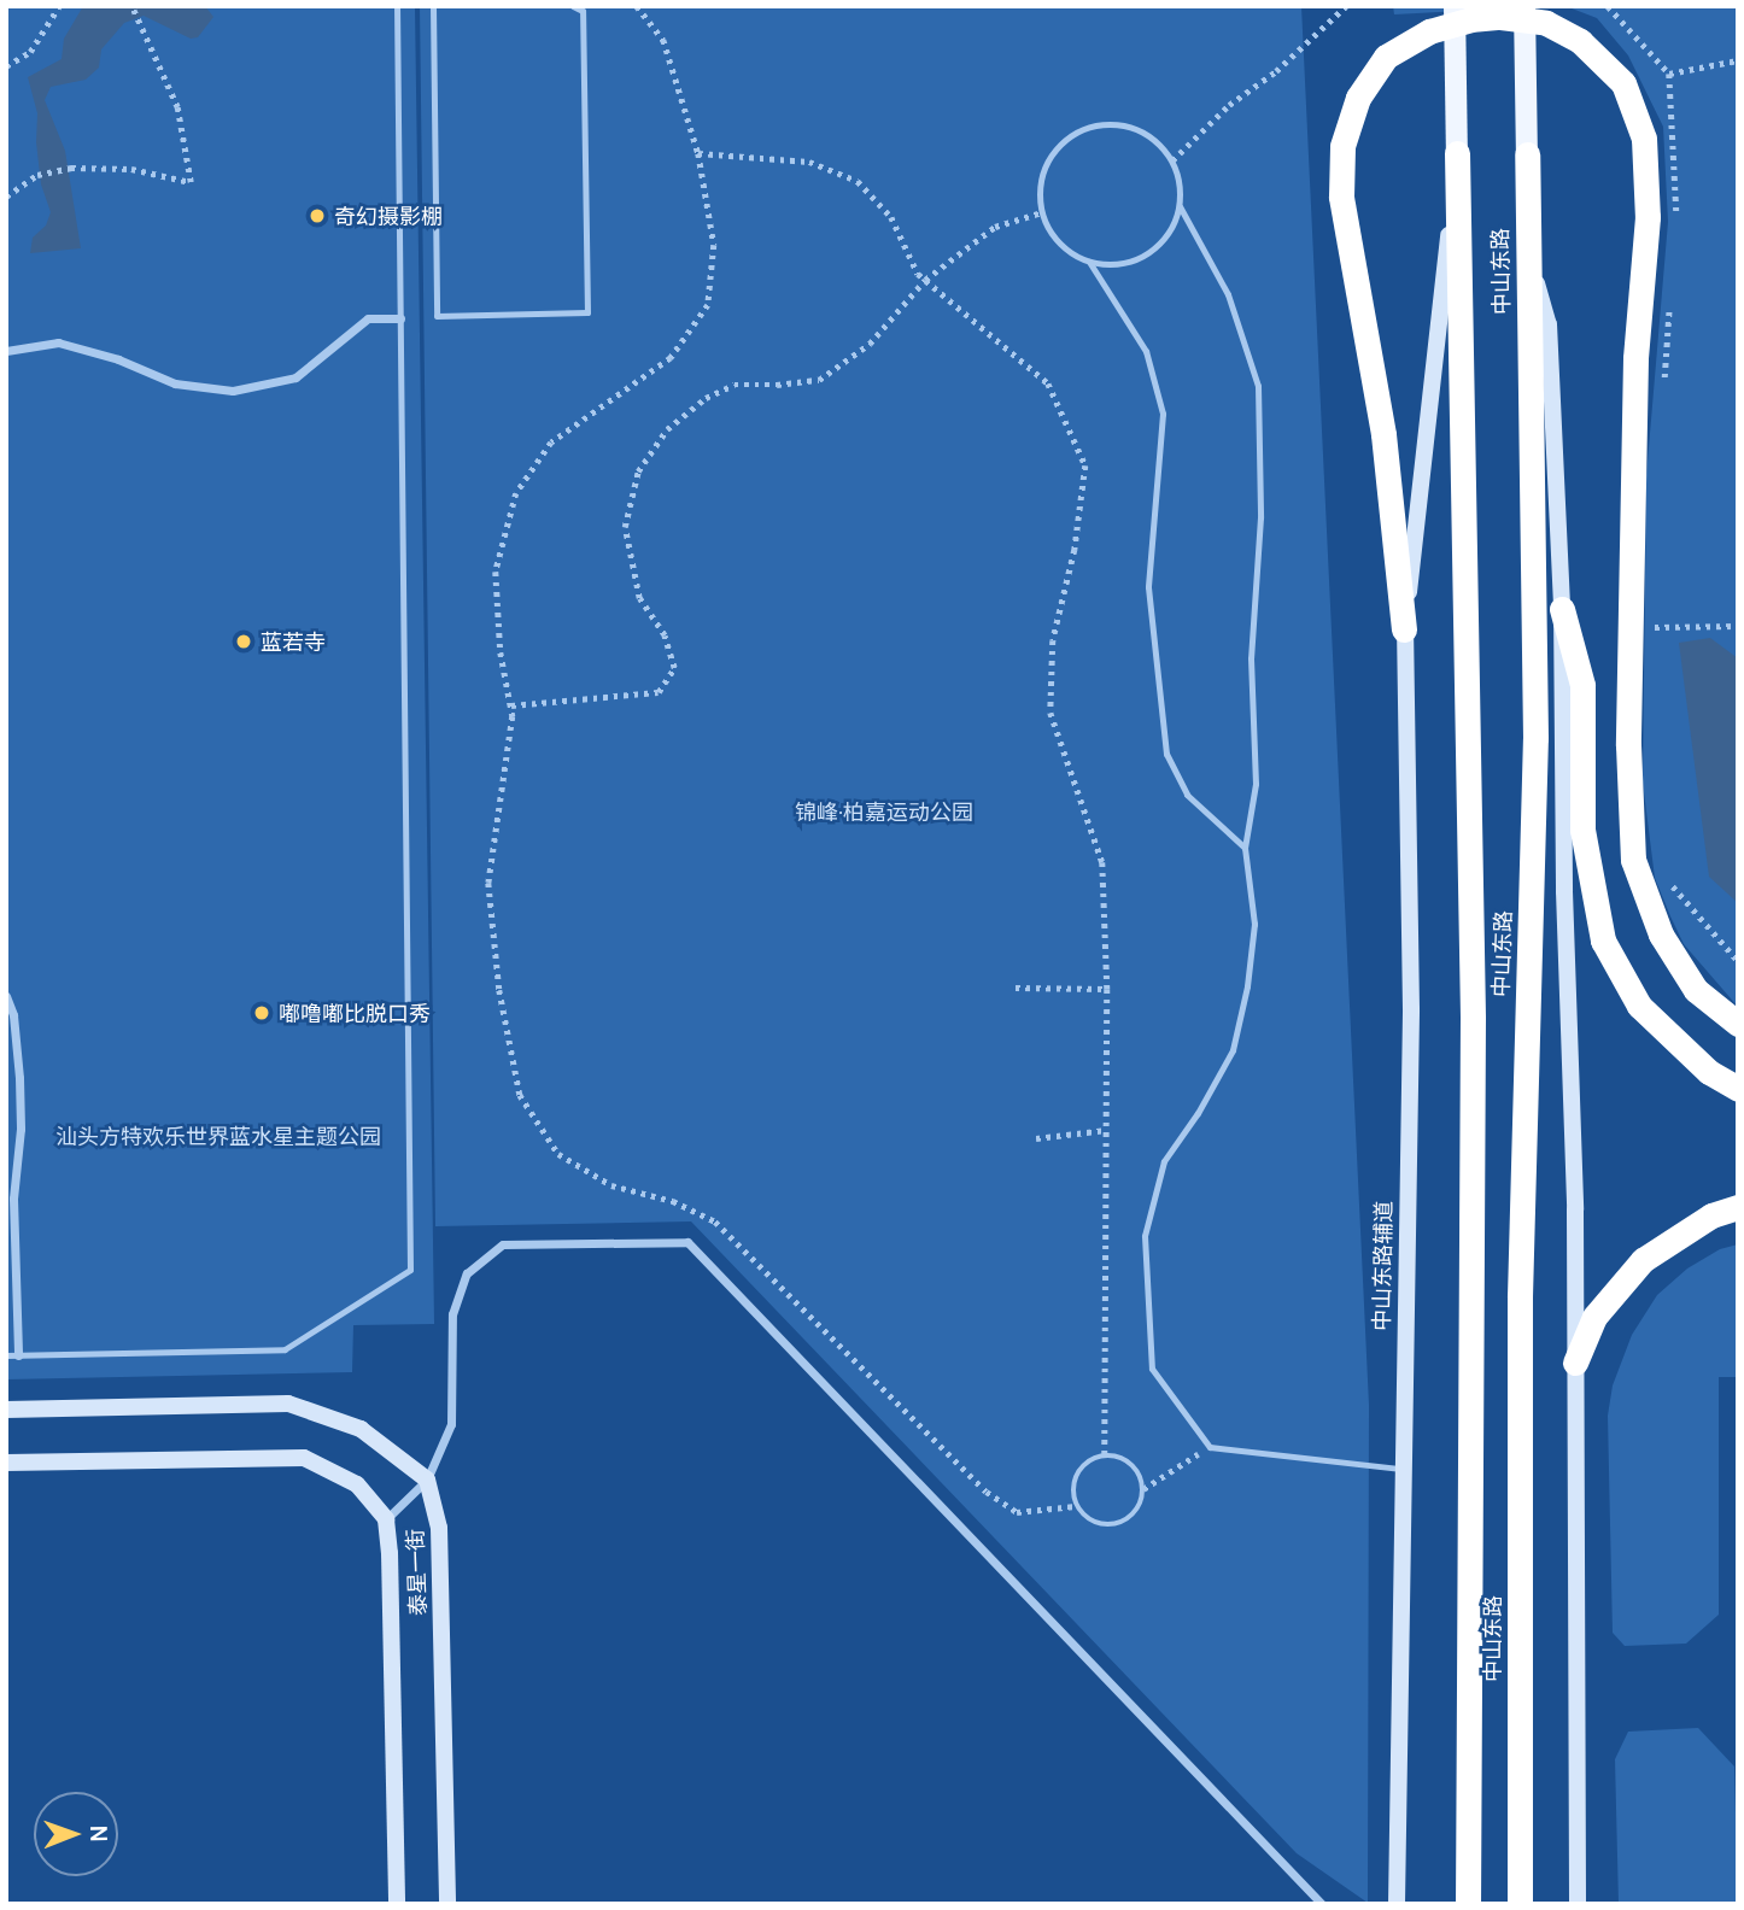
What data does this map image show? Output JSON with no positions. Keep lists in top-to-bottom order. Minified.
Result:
{"streets":{"highway":["中山东路"],"street":["中山东路辅道","泰星一街"]},"crossings":[["中山东路","中山东路辅道"]],"parks":["锦峰·柏嘉运动公园","汕头方特欢乐世界蓝水星主题公园"],"places":["奇幻摄影棚","蓝若寺","嘟噜嘟比脱口秀"],"north":"right"}
